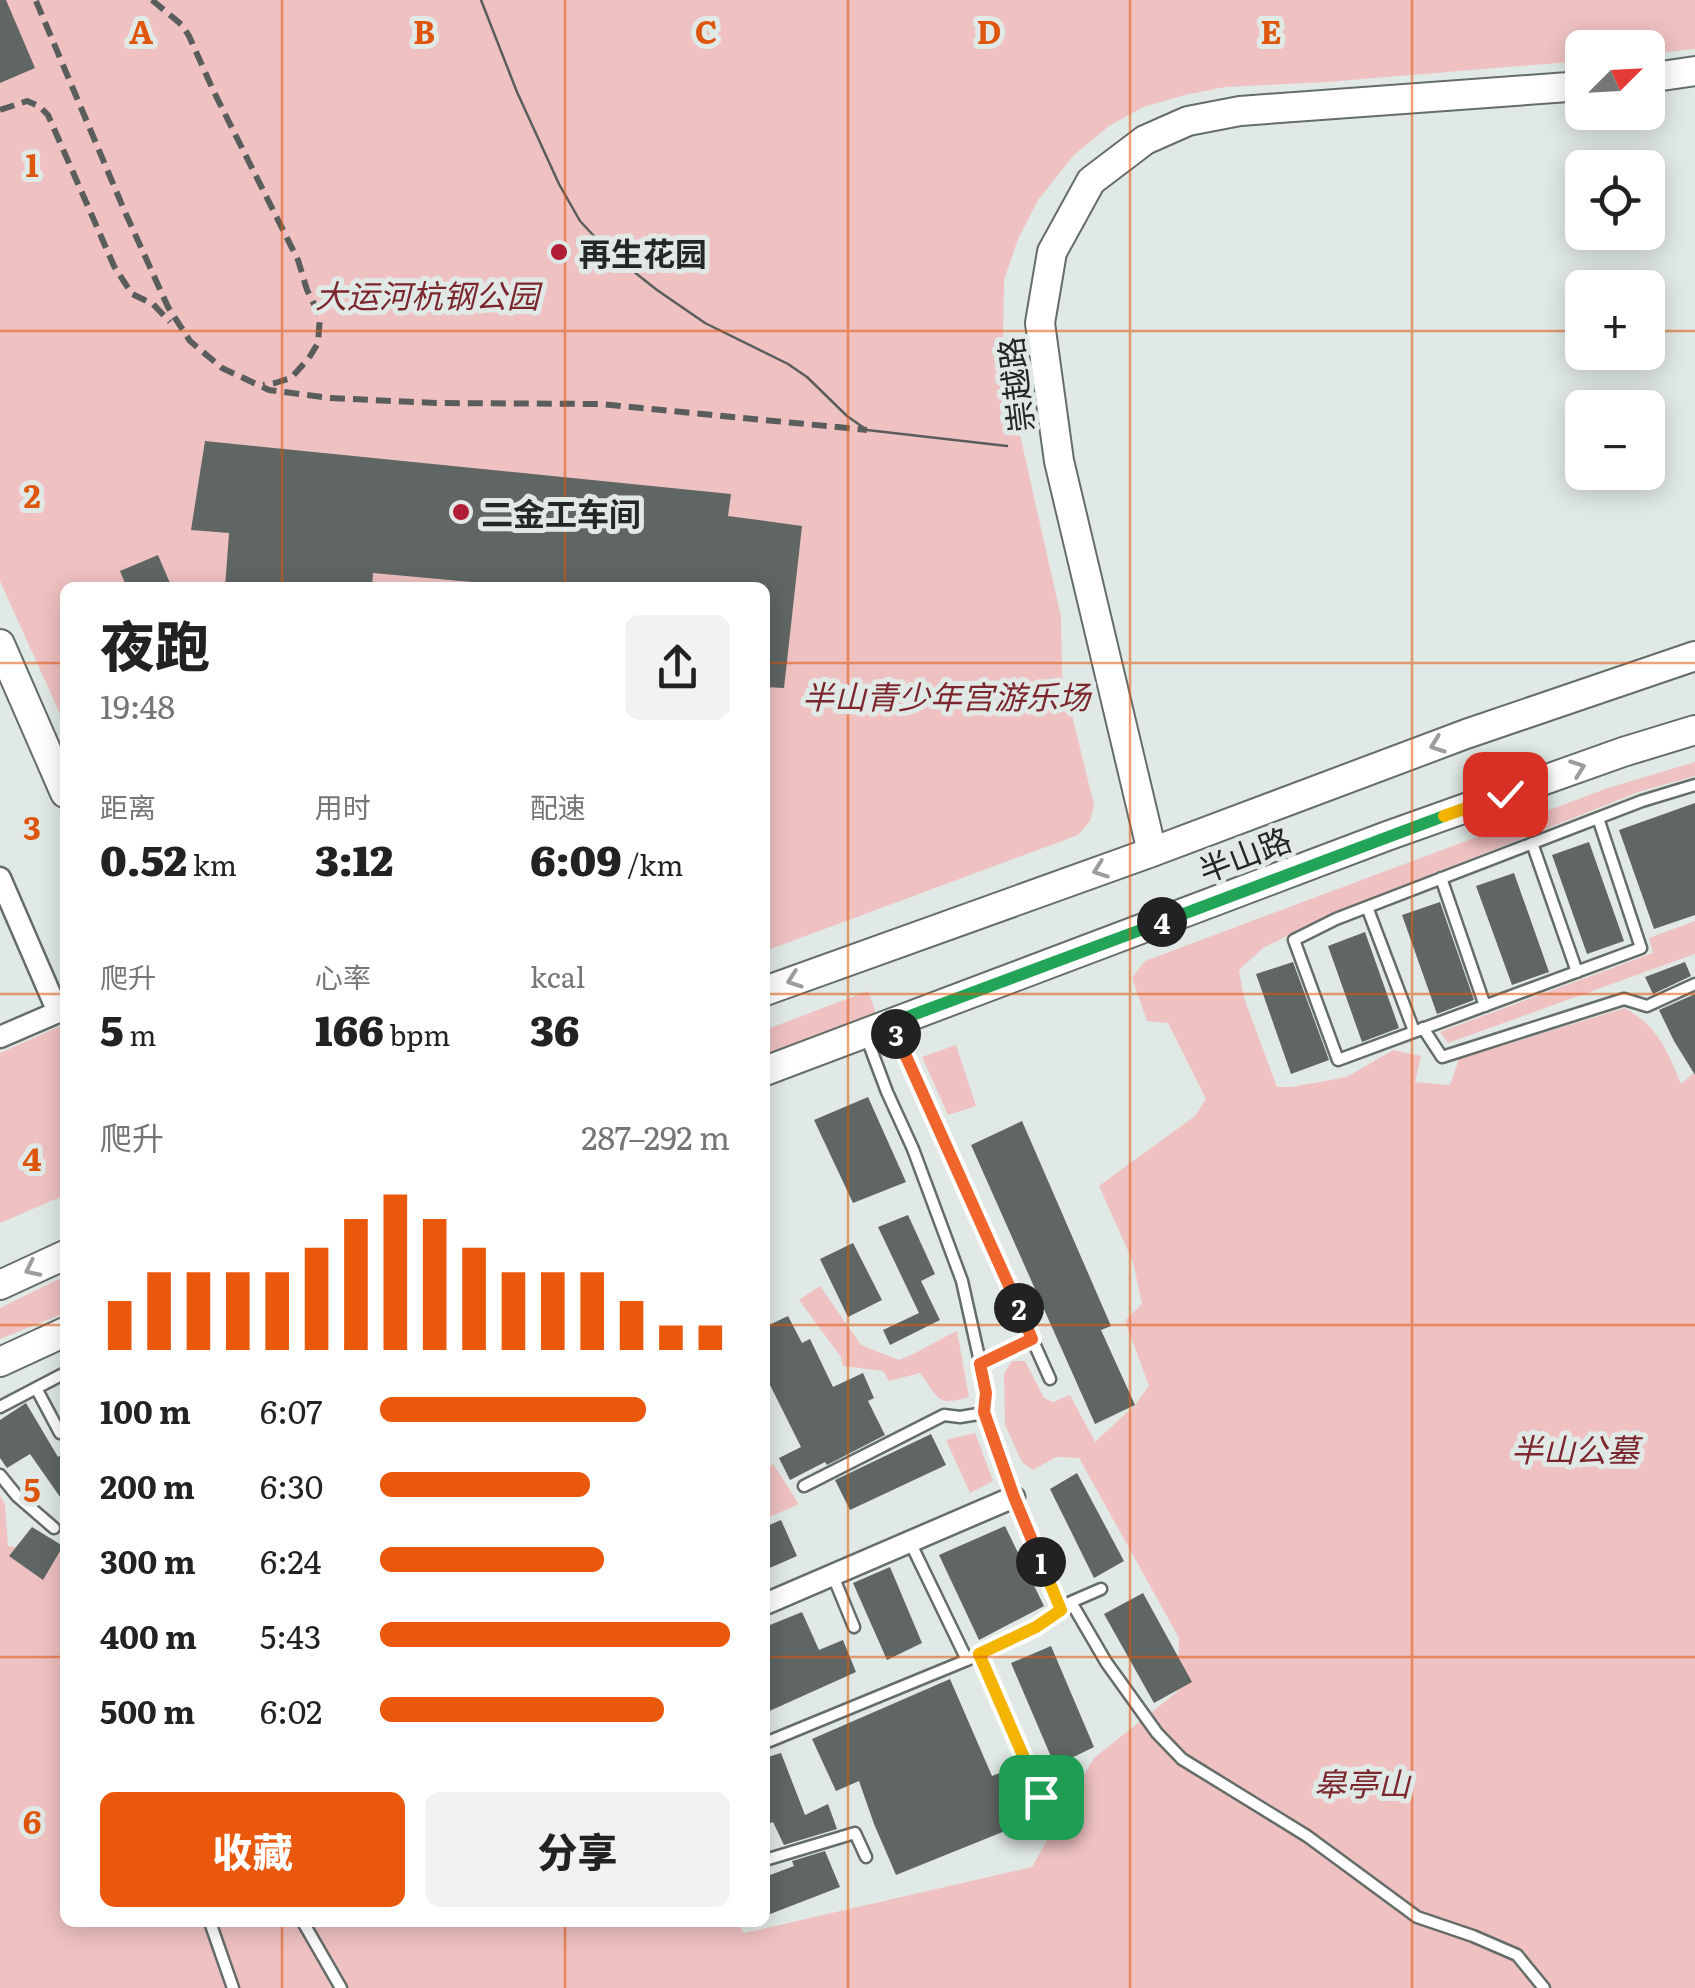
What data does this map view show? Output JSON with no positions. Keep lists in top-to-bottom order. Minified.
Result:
{"streets":{"main road":["崇越路","半山路"]},"crossings":[["崇越路","半山路"]],"parks":["大运河杭钢公园","半山青少年宫游乐场","半山公墓","皋亭山"],"places":["再生花园","二金工车间"],"north":"top right","page":{"map_buttons":["+","−"],"heading":["夜跑","19:48"],"stats":[["距离","0.52 km"],["用时","3:12"],["配速","6:09 /km"],["爬升","5 m"],["心率","166 bpm"],["kcal","36"]],"pins":["4","3","2","1"],"chart":["爬升","287–292 m"],"list":[{"name":"100 m","note":"6:07"},{"name":"200 m","note":"6:30"},{"name":"300 m","note":"6:24"},{"name":"400 m","note":"5:43"},{"name":"500 m","note":"6:02"}],"buttons":["收藏","分享"]},"grid":{"columns":["A","B","C","D","E"],"rows":["1","2","3","4","5","6"]}}
